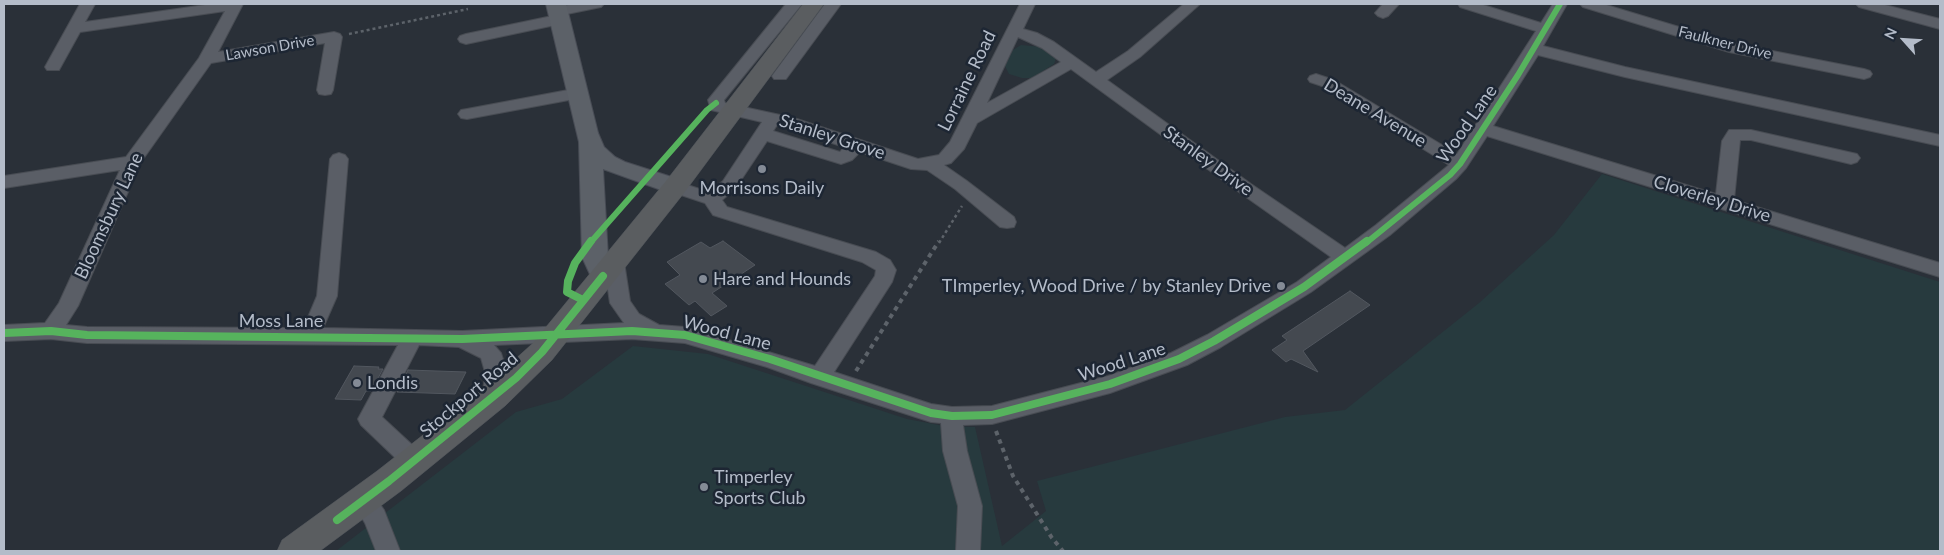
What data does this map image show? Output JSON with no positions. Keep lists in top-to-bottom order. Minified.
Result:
{"streets":{"highway":["Stockport Road"],"street":["Faulkner Drive","Lawson Drive","Lorraine Road","Deane Avenue","Wood Lane","Stanley Grove","Stanley Drive","Cloverley Drive","Bloomsbury Lane","Moss Lane"]},"crossings":[["Lawson Drive","Bloomsbury Lane"],["Lorraine Road","Stanley Grove"],["Lorraine Road","Stanley Drive"],["Deane Avenue","Wood Lane"],["Wood Lane","Stanley Drive"],["Wood Lane","Cloverley Drive"],["Wood Lane","Moss Lane"],["Wood Lane","Stockport Road"],["Stanley Grove","Stockport Road"],["Bloomsbury Lane","Moss Lane"],["Moss Lane","Stockport Road"]],"places":["Morrisons Daily","Hare and Hounds","TImperley, Wood Drive / by Stanley Drive","Londis","Timperley Sports Club"],"north":"top left"}
